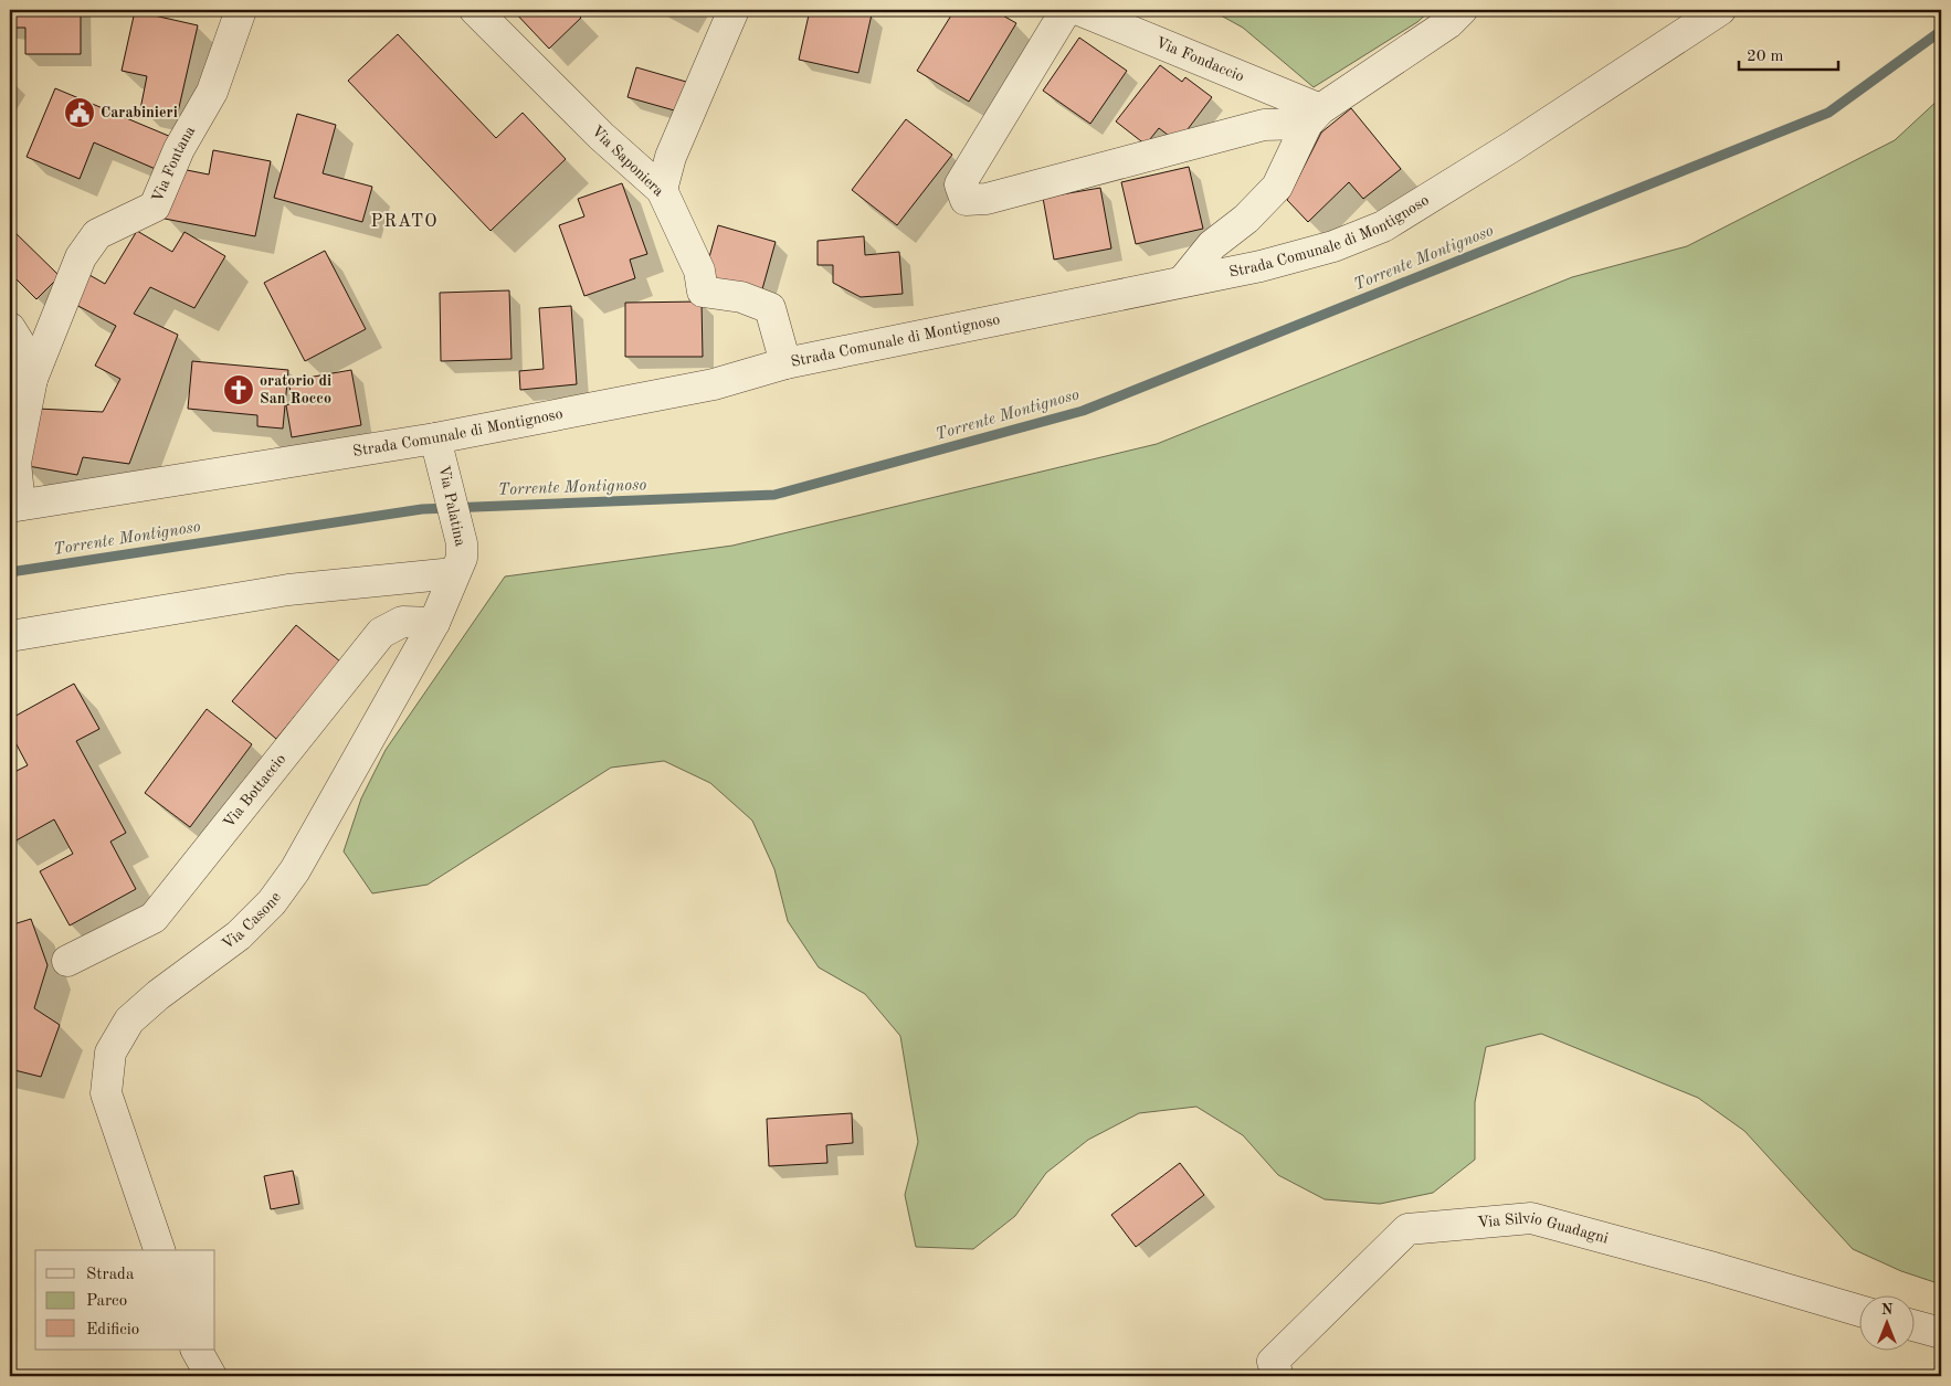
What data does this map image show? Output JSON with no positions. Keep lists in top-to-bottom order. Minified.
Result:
{"streets":{"street":["Via Fondaccio","Via Saponiera","Via Fontana","Strada Comunale di Montignoso","Via Palatina","Via Bottaccio","Via Casone","Via Silvio Guadagni"]},"crossings":[["Via Saponiera","Strada Comunale di Montignoso"],["Via Fontana","Strada Comunale di Montignoso"],["Strada Comunale di Montignoso","Via Palatina"],["Via Palatina","Via Casone"],["Via Bottaccio","Via Casone"]],"districts":["PRATO"],"water":["Torrente Montignoso"],"places":{"public building":["Carabinieri"],"church":["oratorio di San Rocco"]},"legend":["Strada","Parco","Edificio"],"scale_bar":"20 m","north":"top"}
